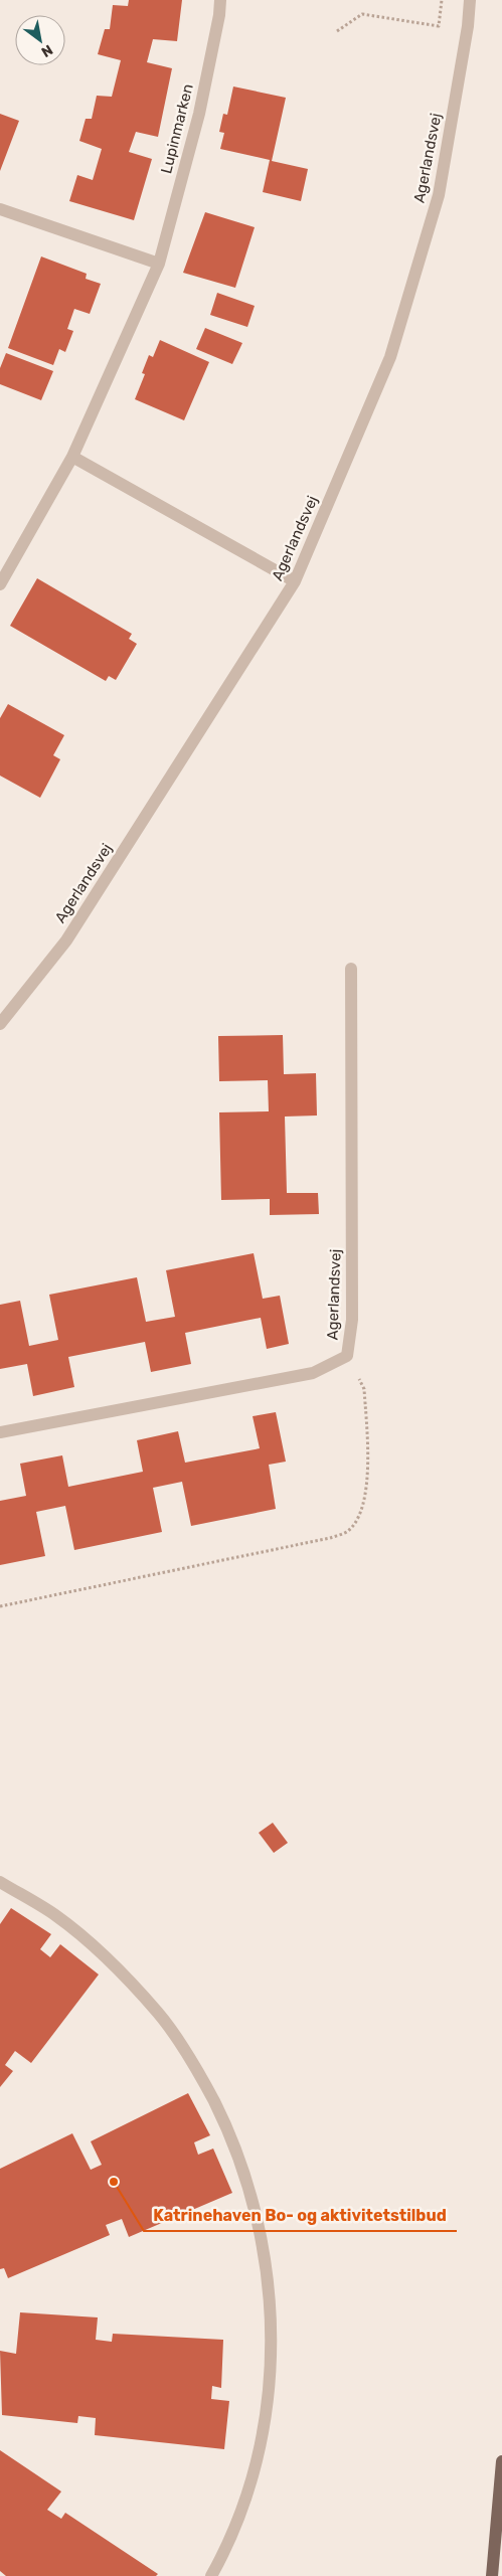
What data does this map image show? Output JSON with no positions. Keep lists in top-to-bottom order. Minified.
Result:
{"streets":{"street":["Lupinmarken","Agerlandsvej"]},"places":["Katrinehaven Bo- og aktivitetstilbud"],"north":"bottom right"}
